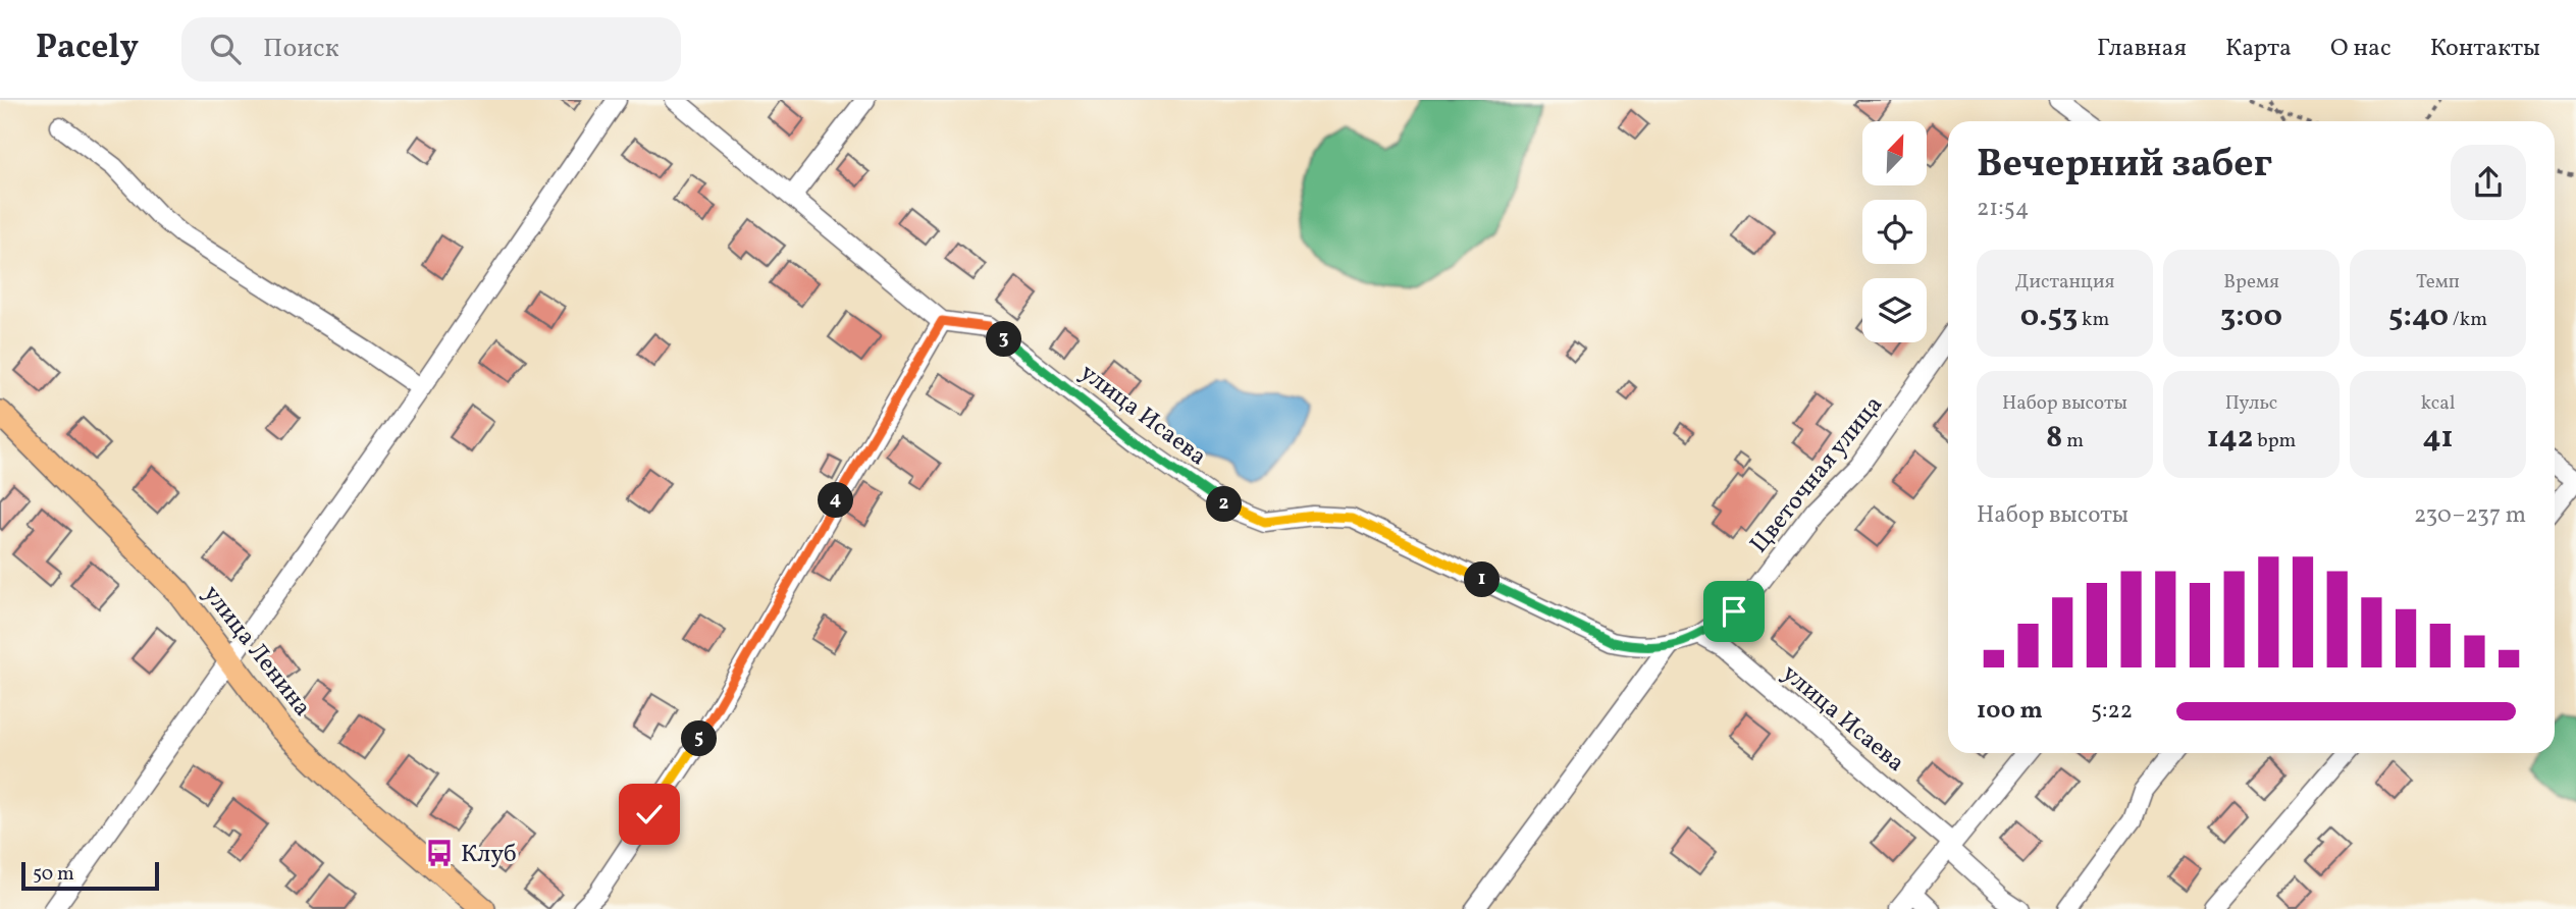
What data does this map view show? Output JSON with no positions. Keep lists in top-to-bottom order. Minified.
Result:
{"streets":{"main road":["улица Ленина"],"street":["улица Исаева","Цветочная улица"]},"crossings":[["улица Исаева","Цветочная улица"]],"places":{"bus stop":["Клуб"]},"scale_bar":"50 m","north":"top right","page":{"header":"Pacely","search":"Поиск","nav":["Главная","Карта","О нас","Контакты"],"heading":["Вечерний забег","21:54"],"stats":[["Дистанция","0.53 km"],["Время","3:00"],["Темп","5:40 /km"],["Набор высоты","8 m"],["Пульс","142 bpm"],["kcal","41"]],"pins":["3","4","2","1","5"],"chart":["Набор высоты","230–237 m"],"list":[{"name":"100 m","note":"5:22"}],"scale":"50 m"}}
